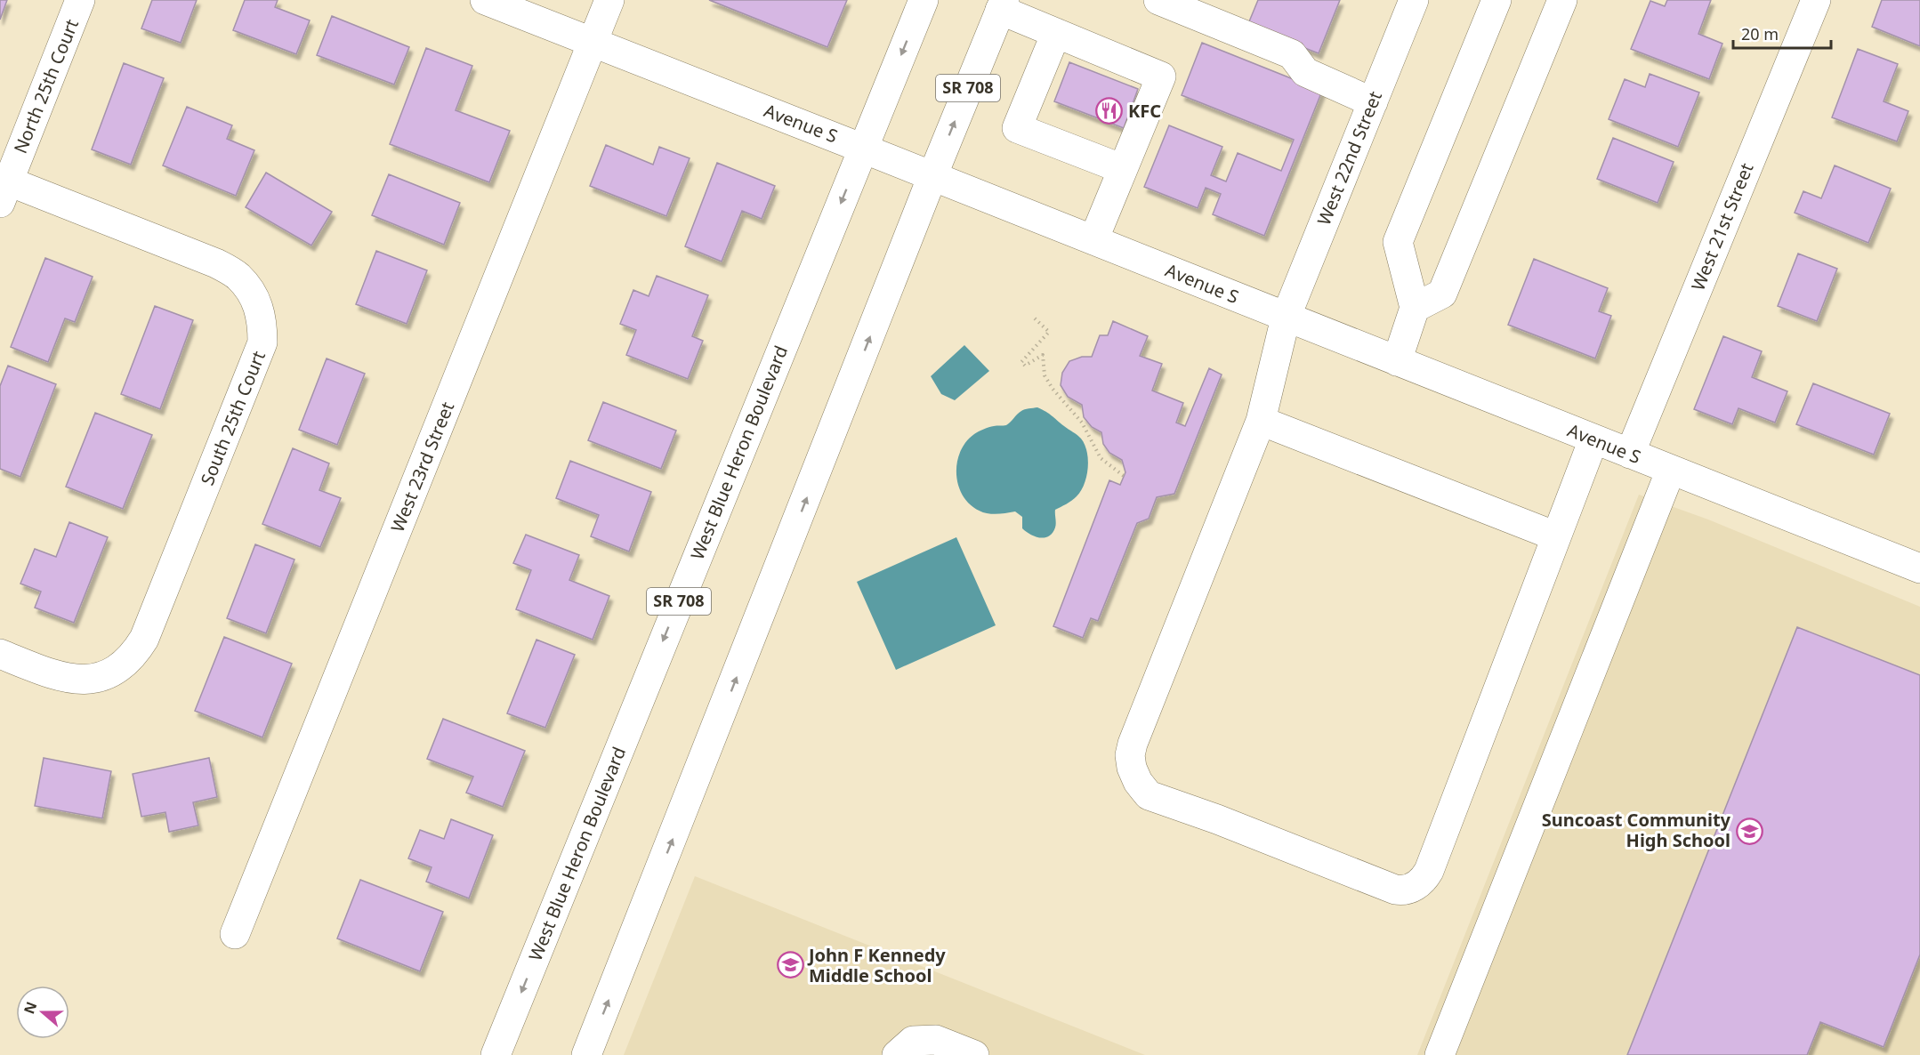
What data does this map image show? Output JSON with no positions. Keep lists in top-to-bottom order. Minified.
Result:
{"streets":{"street":["North 25th Court","SR 708","Avenue S","West 22nd Street","West 21st Street","South 25th Court","West Blue Heron Boulevard","West 23rd Street"]},"crossings":[["North 25th Court","South 25th Court"],["SR 708","Avenue S"],["Avenue S","West 22nd Street"],["Avenue S","West 21st Street"],["Avenue S","West Blue Heron Boulevard"],["Avenue S","West 23rd Street"]],"places":{"restaurant":["KFC"],"school or university":["Suncoast Community High School","John F Kennedy Middle School"]},"scale_bar":"20 m","north":"left"}
